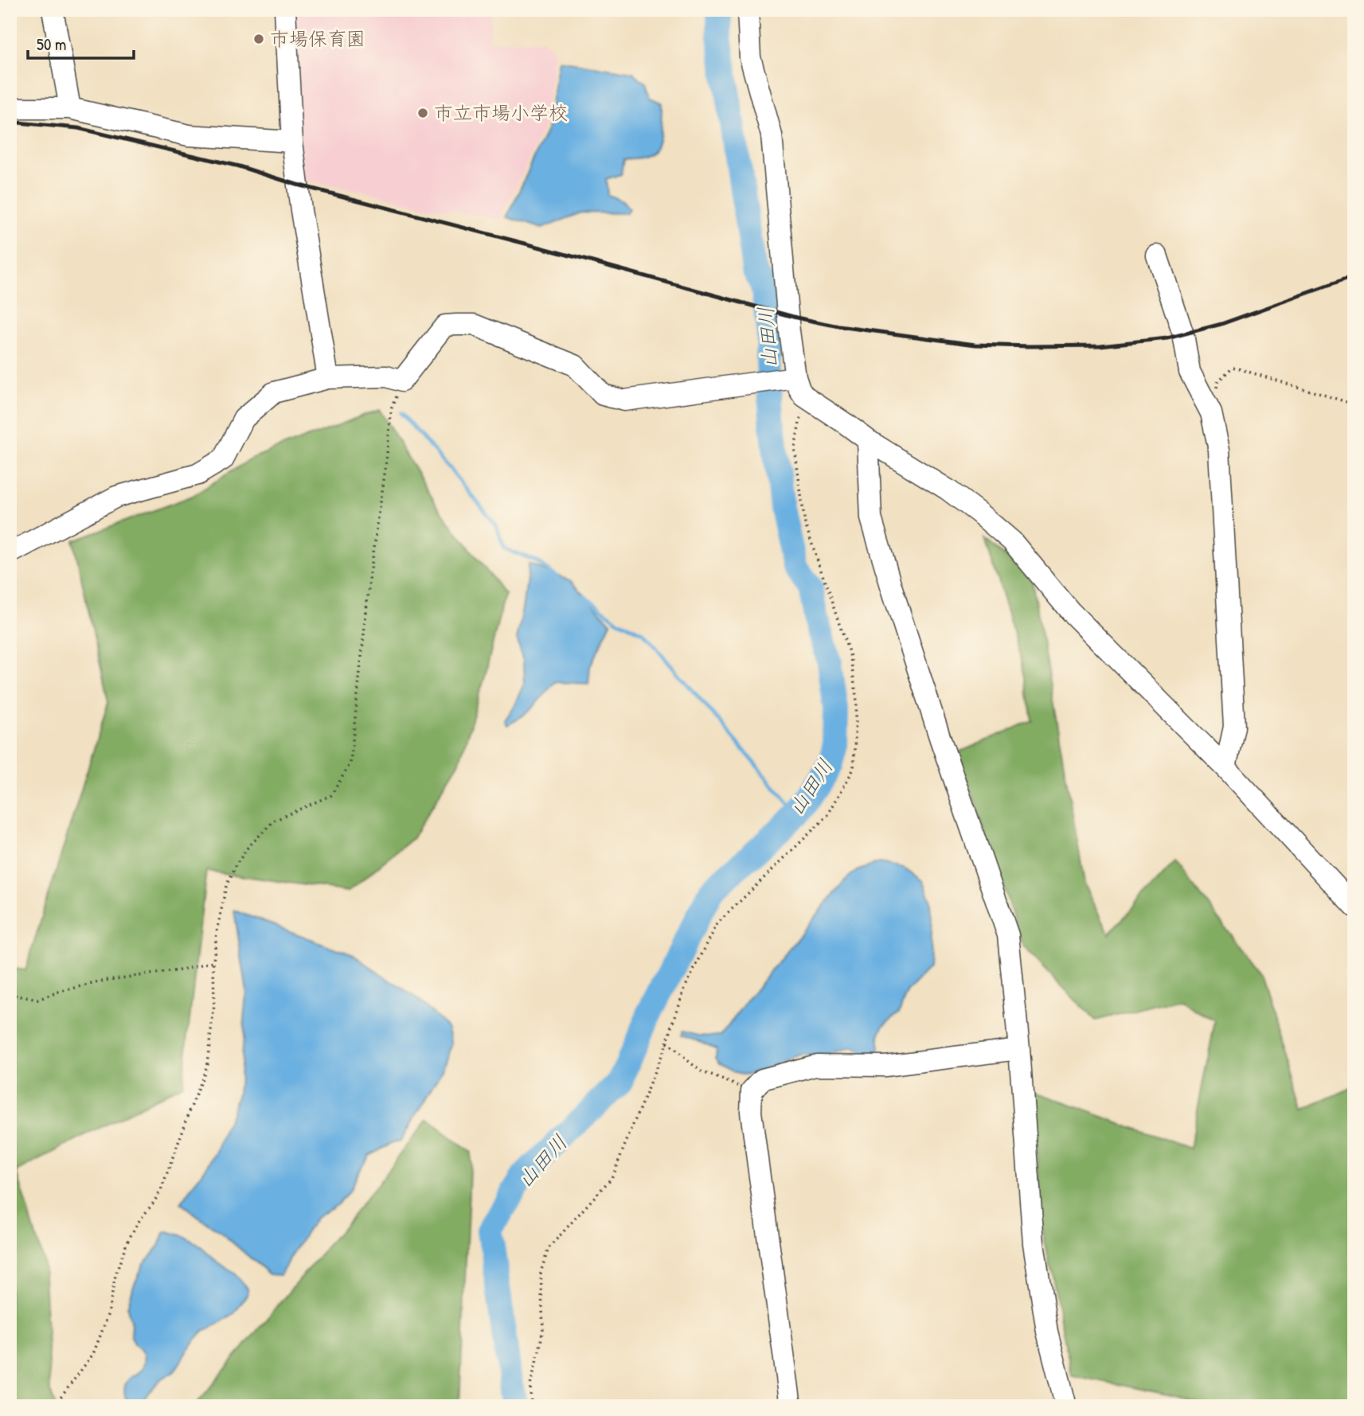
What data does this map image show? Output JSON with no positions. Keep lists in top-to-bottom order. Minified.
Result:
{"water":["山田川"],"places":["市場保育園","市立市場小学校"],"scale_bar":"50 m"}
